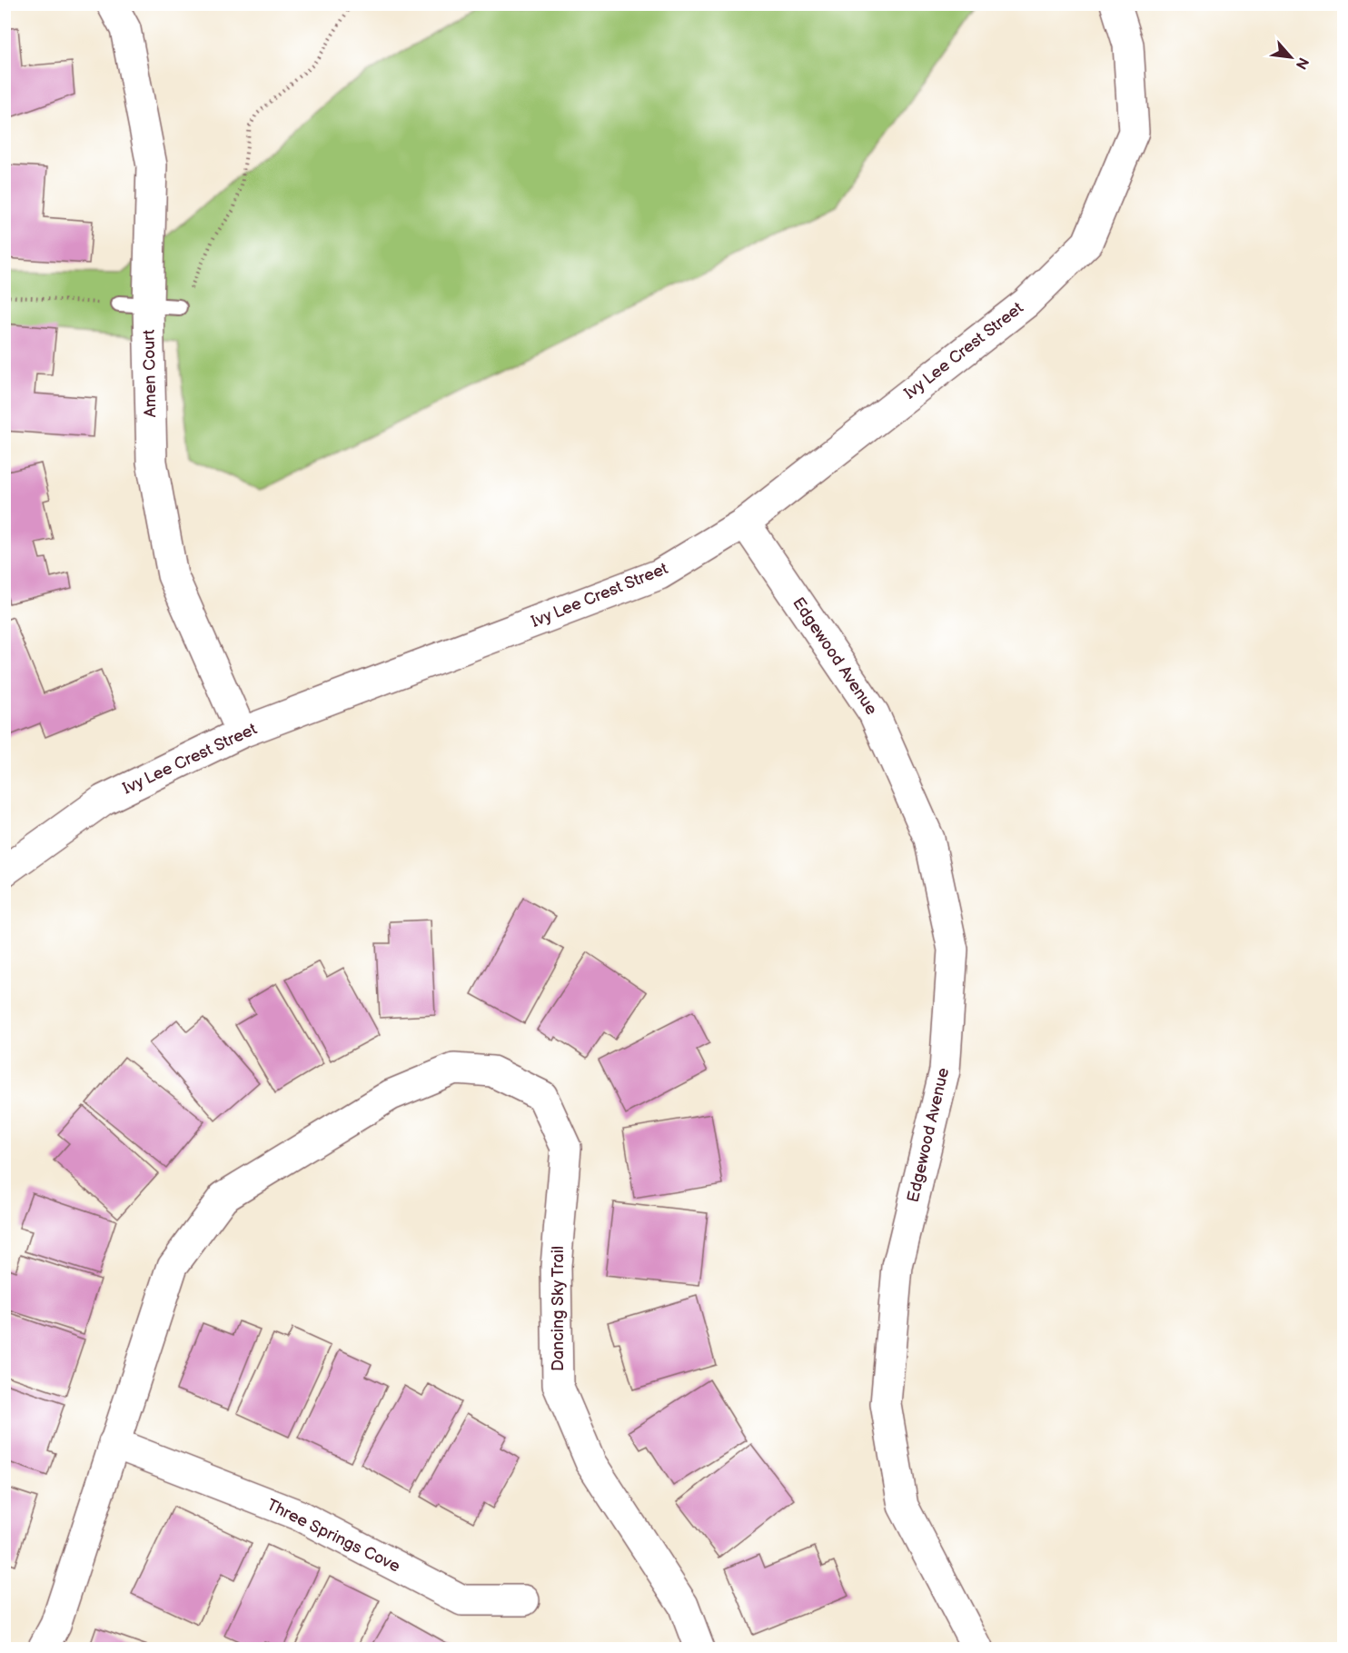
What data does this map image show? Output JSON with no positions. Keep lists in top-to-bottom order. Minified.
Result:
{"streets":{"street":["Ivy Lee Crest Street","Amen Court","Edgewood Avenue","Dancing Sky Trail","Three Springs Cove"]},"crossings":[["Ivy Lee Crest Street","Amen Court"],["Ivy Lee Crest Street","Edgewood Avenue"],["Dancing Sky Trail","Three Springs Cove"]],"north":"bottom right"}
